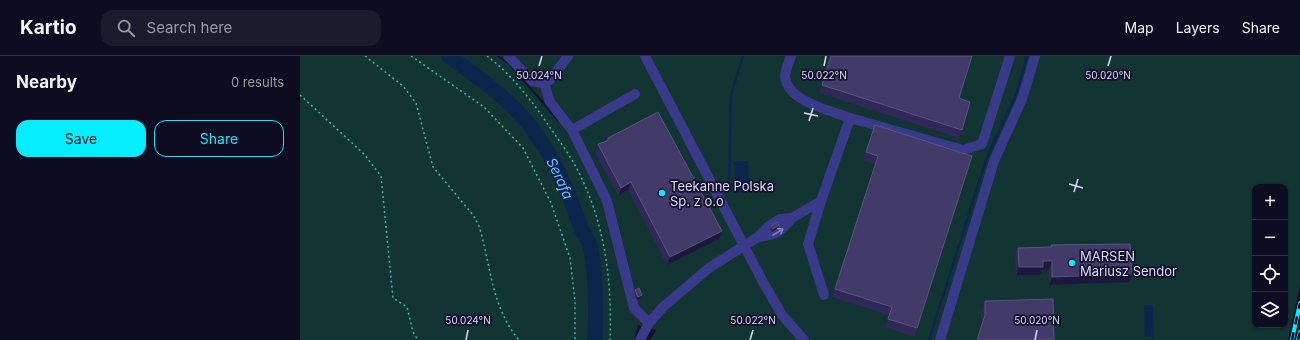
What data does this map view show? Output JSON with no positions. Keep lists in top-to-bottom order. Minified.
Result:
{"water":["Serafa"],"places":["Teekanne Polska Sp. z o.o","MARSEN Mariusz Sendor"],"page":{"header":"Kartio","search":"Search here","nav":["Map","Layers","Share"],"heading":["Nearby","0 results"],"buttons":["Save","Share"],"map_buttons":["+","−"]},"coordinates":["50.024°N","50.022°N","50.020°N"]}
